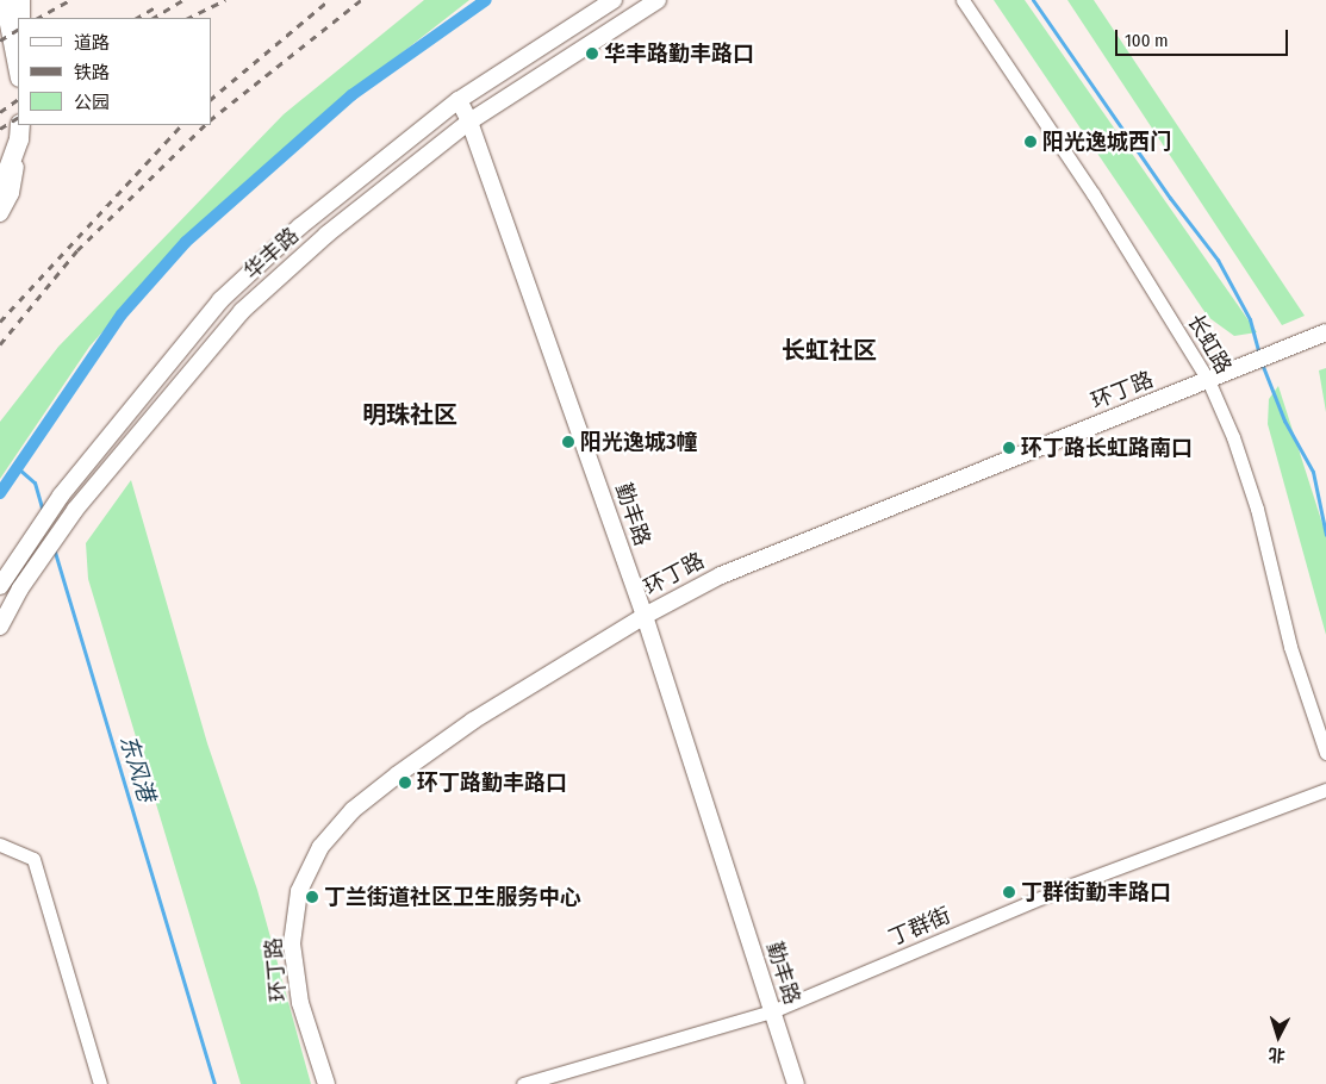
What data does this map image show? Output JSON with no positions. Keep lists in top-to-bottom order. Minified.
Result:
{"streets":{"main road":["华丰路","环丁路","勤丰路"],"street":["长虹路","丁群街"]},"crossings":[["华丰路","勤丰路"],["长虹路","环丁路"],["环丁路","勤丰路"],["勤丰路","丁群街"]],"districts":["长虹社区","明珠社区"],"water":["东风港"],"places":["华丰路勤丰路口","阳光逸城西门","阳光逸城3幢","环丁路长虹路南口","环丁路勤丰路口","丁群街勤丰路口","丁兰街道社区卫生服务中心"],"legend":["道路","铁路","公园"],"scale_bar":"100 m","north":"bottom"}
